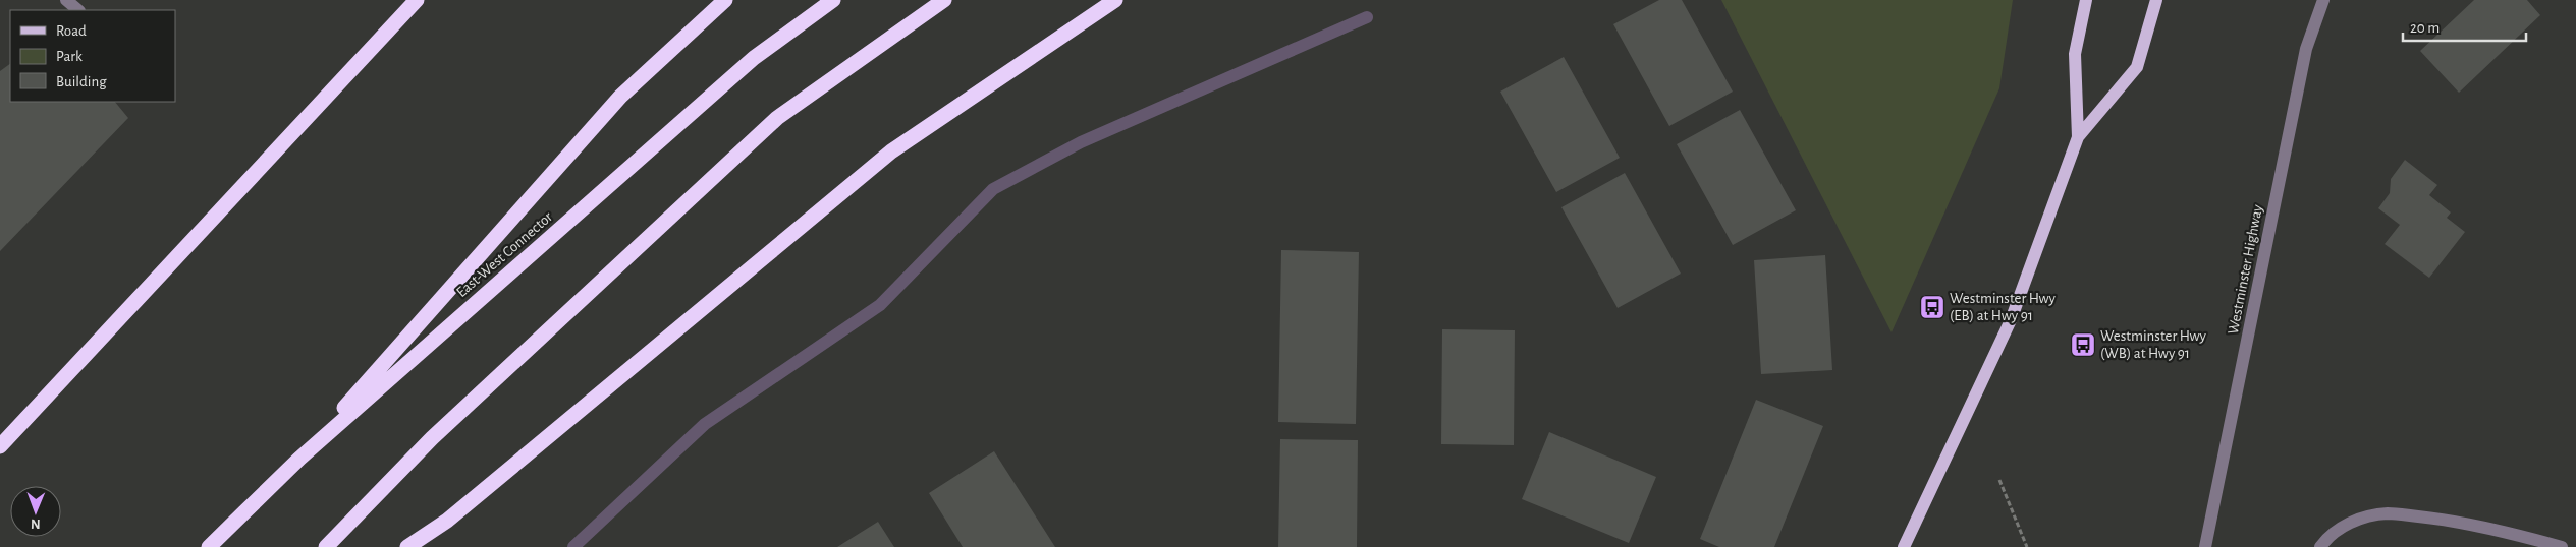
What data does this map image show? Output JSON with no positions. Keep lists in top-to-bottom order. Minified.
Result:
{"streets":{"highway":["East-West Connector"],"street":["Westminster Highway"]},"places":{"bus stop":["Westminster Hwy (EB) at Hwy 91","Westminster Hwy (WB) at Hwy 91"]},"legend":["Road","Park","Building"],"scale_bar":"20 m","north":"bottom"}
